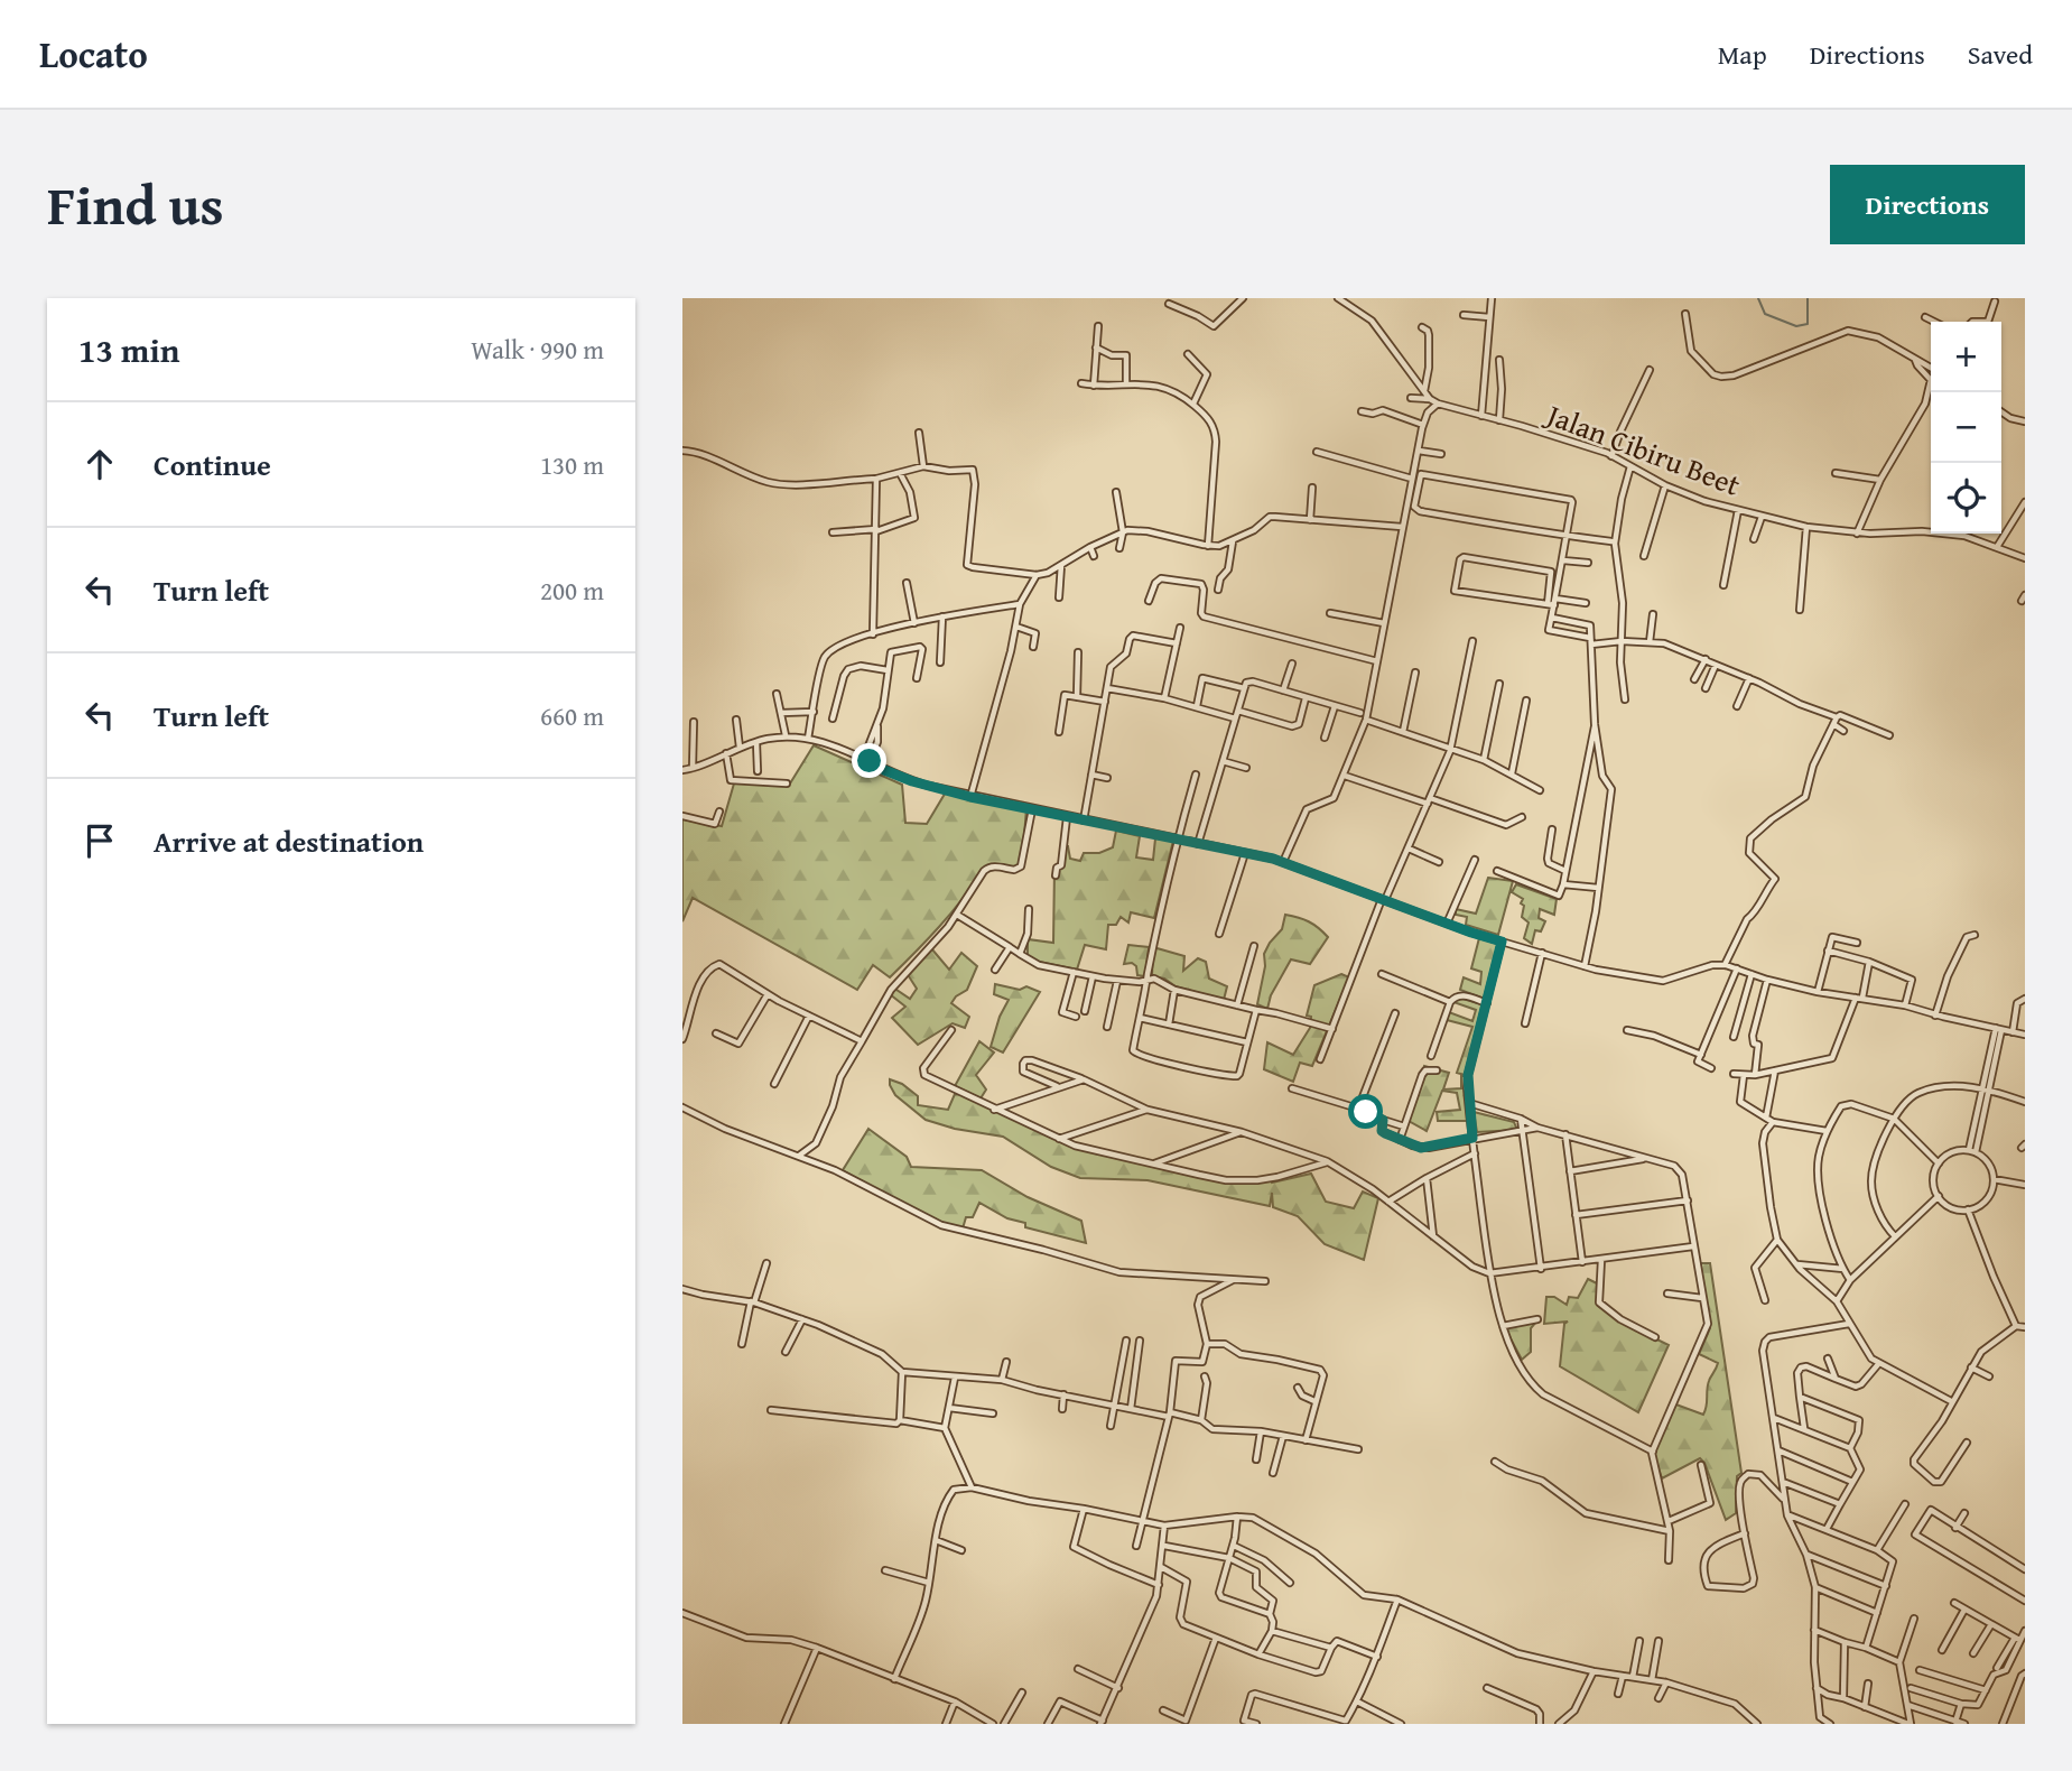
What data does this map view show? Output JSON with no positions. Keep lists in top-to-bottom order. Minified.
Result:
{"streets":{"street":["Jalan Cibiru Beet"]},"page":{"header":"Locato","nav":["Map","Directions","Saved"],"title":"Find us","buttons":"Directions","heading":["13 min","Walk · 990 m"],"map_buttons":["+","−"],"list":[["Continue","130 m"],["Turn left","200 m"],["Turn left","660 m"],"Arrive at destination"]}}
